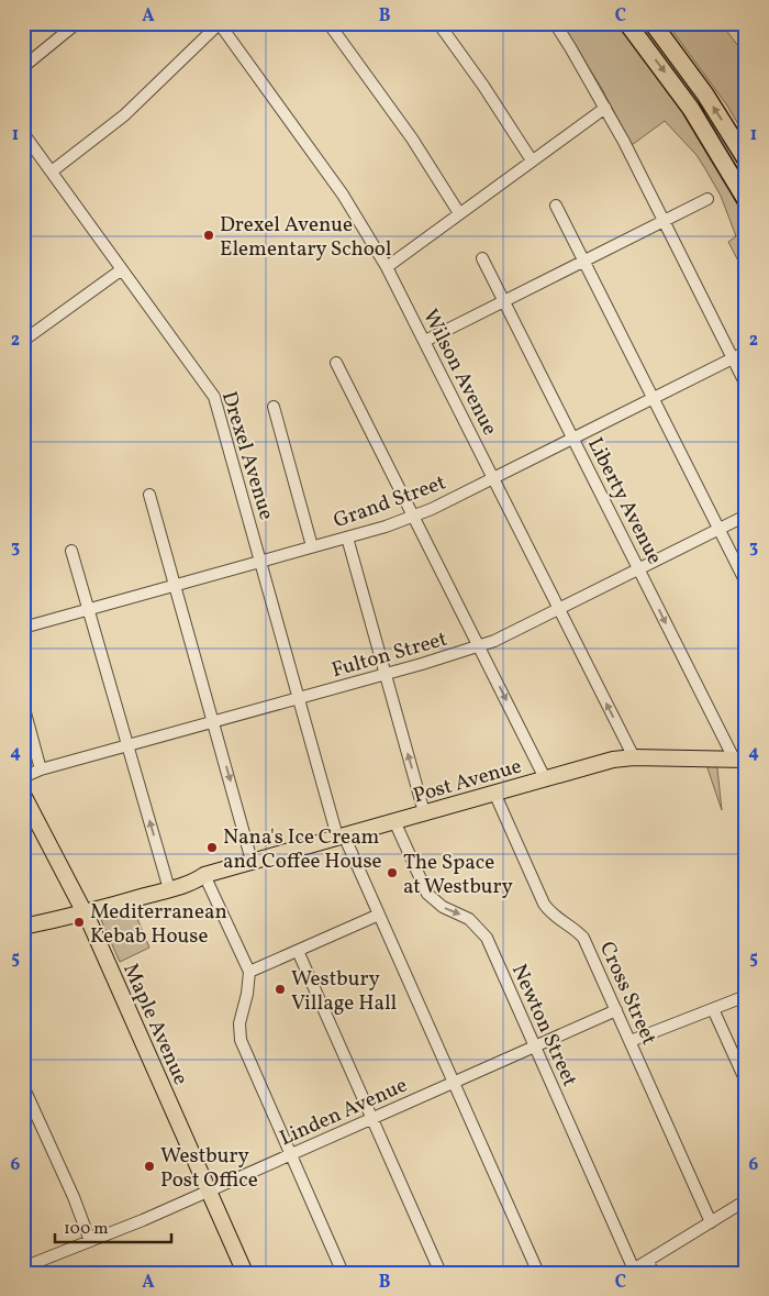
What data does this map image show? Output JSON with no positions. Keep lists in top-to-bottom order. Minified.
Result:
{"streets":{"main road":["Post Avenue","Maple Avenue"],"street":["Wilson Avenue","Drexel Avenue","Grand Street","Liberty Avenue","Fulton Street","Cross Street","Newton Street","Linden Avenue"]},"crossings":[["Wilson Avenue","Grand Street"],["Wilson Avenue","Fulton Street"],["Wilson Avenue","Post Avenue"],["Drexel Avenue","Grand Street"],["Drexel Avenue","Fulton Street"],["Drexel Avenue","Post Avenue"],["Drexel Avenue","Linden Avenue"],["Grand Street","Liberty Avenue"],["Liberty Avenue","Fulton Street"],["Liberty Avenue","Post Avenue"],["Post Avenue","Cross Street"],["Post Avenue","Maple Avenue"],["Post Avenue","Newton Street"],["Cross Street","Linden Avenue"],["Maple Avenue","Linden Avenue"],["Newton Street","Linden Avenue"]],"one_way":["Liberty Avenue","Newton Street"],"places":["Drexel Avenue Elementary School","Nana's Ice Cream and Coffee House","The Space at Westbury","Mediterranean Kebab House","Westbury Village Hall","Westbury Post Office"],"scale_bar":"100 m","grid":{"columns":["A","B","C"],"rows":["1","2","3","4","5","6"]}}
